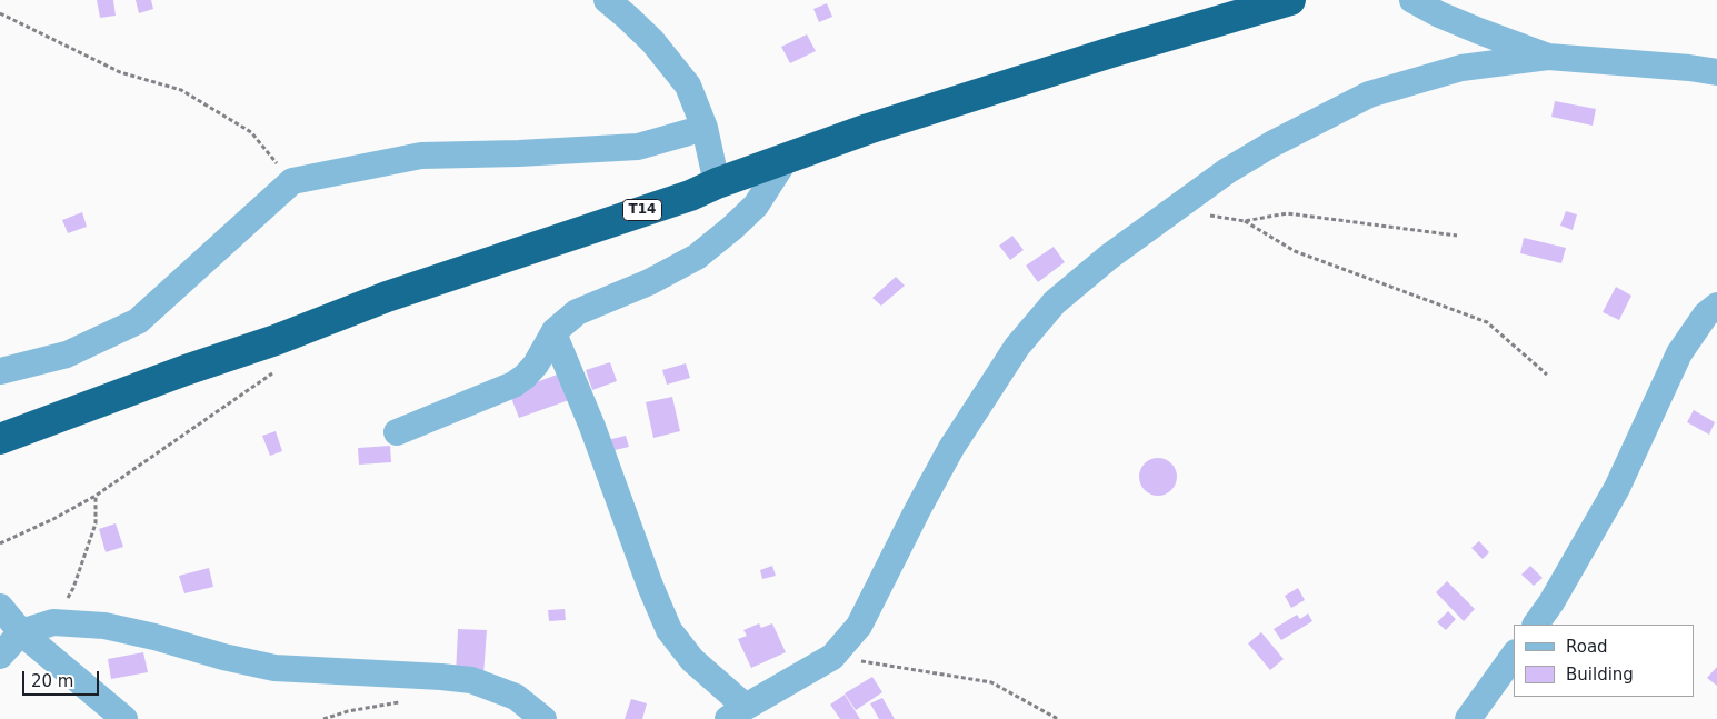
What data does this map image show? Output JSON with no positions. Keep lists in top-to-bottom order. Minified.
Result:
{"streets":{"highway":["T14"]},"legend":["Road","Building"],"scale_bar":"20 m"}
